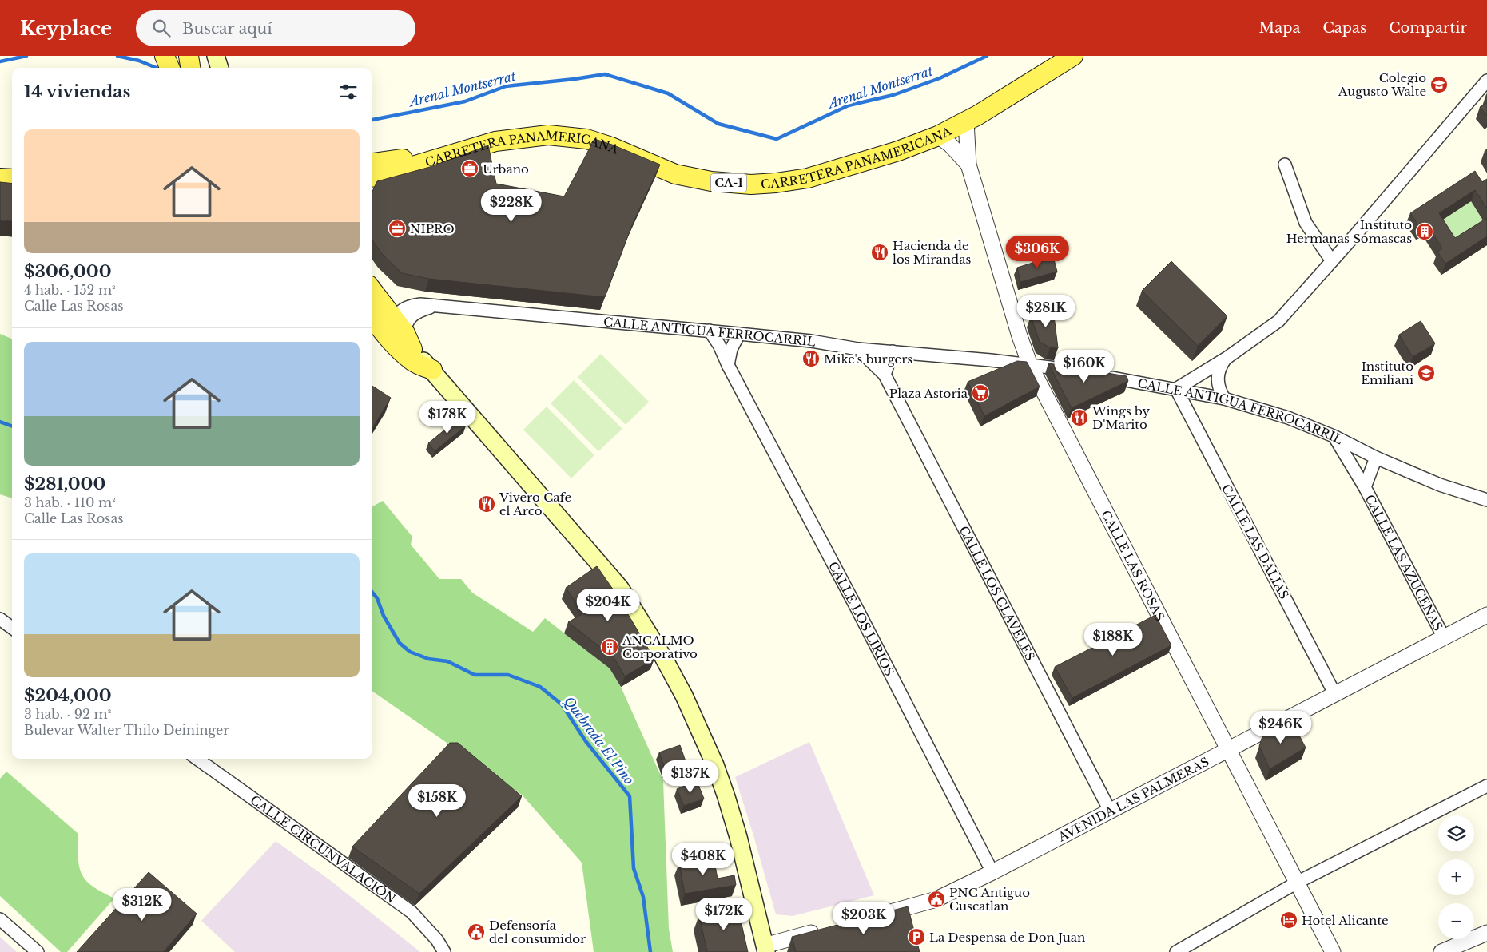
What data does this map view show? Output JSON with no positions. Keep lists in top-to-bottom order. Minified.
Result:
{"streets":{"main road":["CARRETERA PANAMERICANA","CA-1"],"street":["CALLE ANTIGUA FERROCARRIL","CALLE LAS DALIAS","CALLE LAS AZUCENAS","CALLE LAS ROSAS","CALLE LOS CLAVELES","CALLE LOS LIRIOS","AVENIDA LAS PALMERAS","CALLE CIRCUNVALACIÓN"]},"crossings":[["CARRETERA PANAMERICANA","CALLE LAS ROSAS"],["CALLE ANTIGUA FERROCARRIL","CALLE LAS DALIAS"],["CALLE ANTIGUA FERROCARRIL","CALLE LAS AZUCENAS"],["CALLE ANTIGUA FERROCARRIL","CALLE LAS ROSAS"],["CALLE ANTIGUA FERROCARRIL","CALLE LOS CLAVELES"],["CALLE ANTIGUA FERROCARRIL","CALLE LOS LIRIOS"],["CALLE LAS DALIAS","AVENIDA LAS PALMERAS"],["CALLE LAS AZUCENAS","AVENIDA LAS PALMERAS"],["CALLE LAS ROSAS","AVENIDA LAS PALMERAS"],["CALLE LOS CLAVELES","AVENIDA LAS PALMERAS"],["CALLE LOS LIRIOS","AVENIDA LAS PALMERAS"]],"water":["Arenal Montserrat","Quebrada El Pino"],"places":{"school or university":["Colegio Augusto Walte","Instituto Emiliani"],"office":["Urbano","NIPRO"],"building":["Instituto Hermanas Somascas","ANCALMO Corporativo"],"restaurant":["Hacienda de los Mirandas","Mike's burgers","Wings by D'Marito","Vivero Cafe el Arco"],"supermarket":["Plaza Astoria"],"public building":["PNC Antiguo Cuscatlan","Defensoría del consumidor"],"hotel":["Hotel Alicante"],"parking":["La Despensa de Don Juan"]},"page":{"header":"Keyplace","search":"Buscar aquí","nav":["Mapa","Capas","Compartir"],"heading":"14 viviendas","list":[{"name":"$306,000","note":"4 hab. · 152 m² · Calle Las Rosas"},{"name":"$281,000","note":"3 hab. · 110 m² · Calle Las Rosas"},{"name":"$204,000","note":"3 hab. · 92 m² · Bulevar Walter Thilo Deininger"}],"price":["$228K","$306K","$281K","$160K","$178K","$204K","$188K","$246K","$137K","$158K","$408K","$312K","$172K","$203K"],"map_buttons":["+","−"]}}
